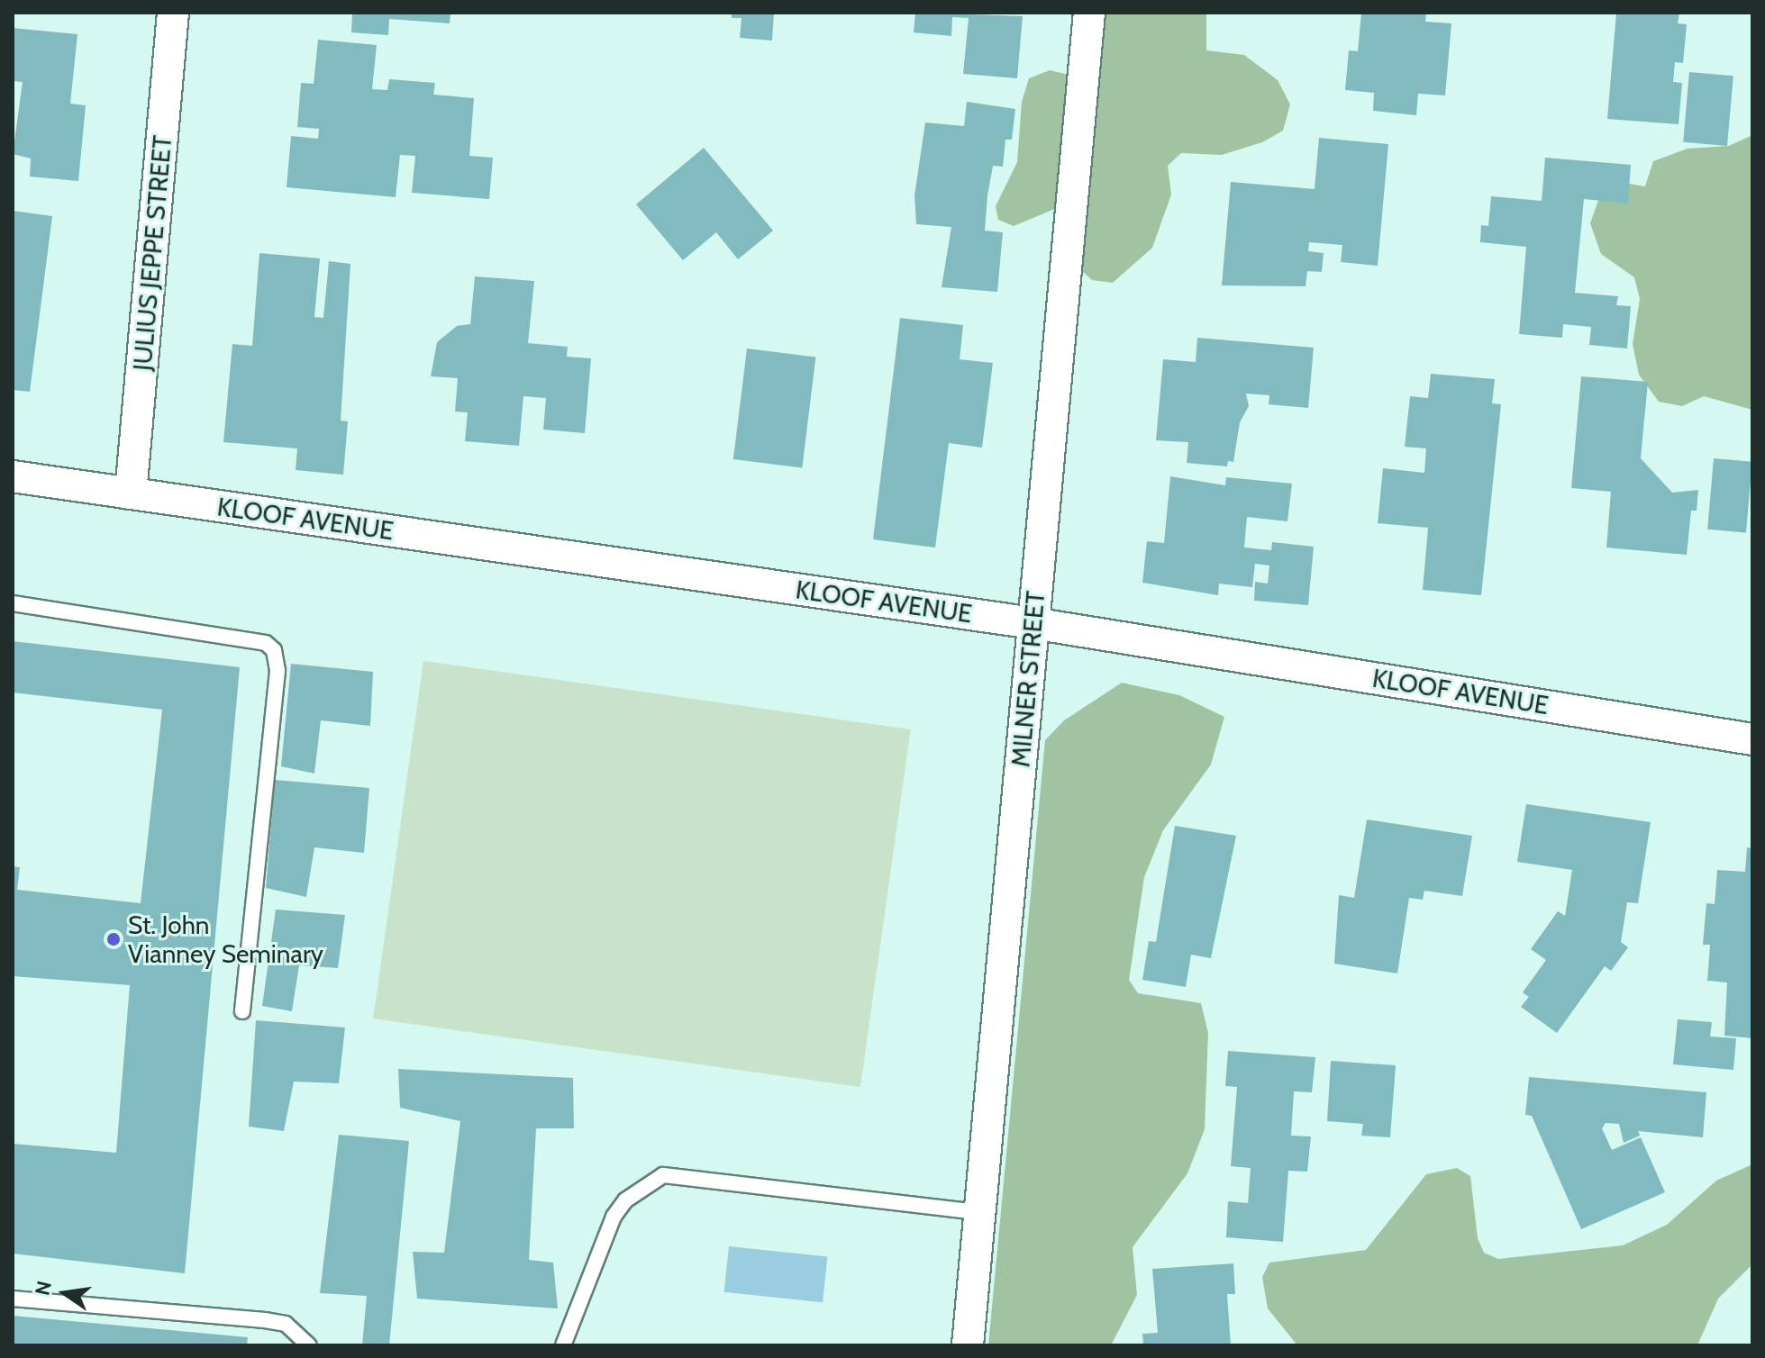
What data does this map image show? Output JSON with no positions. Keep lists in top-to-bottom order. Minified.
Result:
{"streets":{"street":["JULIUS JEPPE STREET","KLOOF AVENUE","MILNER STREET"]},"crossings":[["JULIUS JEPPE STREET","KLOOF AVENUE"],["KLOOF AVENUE","MILNER STREET"]],"places":["St. John Vianney Seminary"],"north":"left"}
